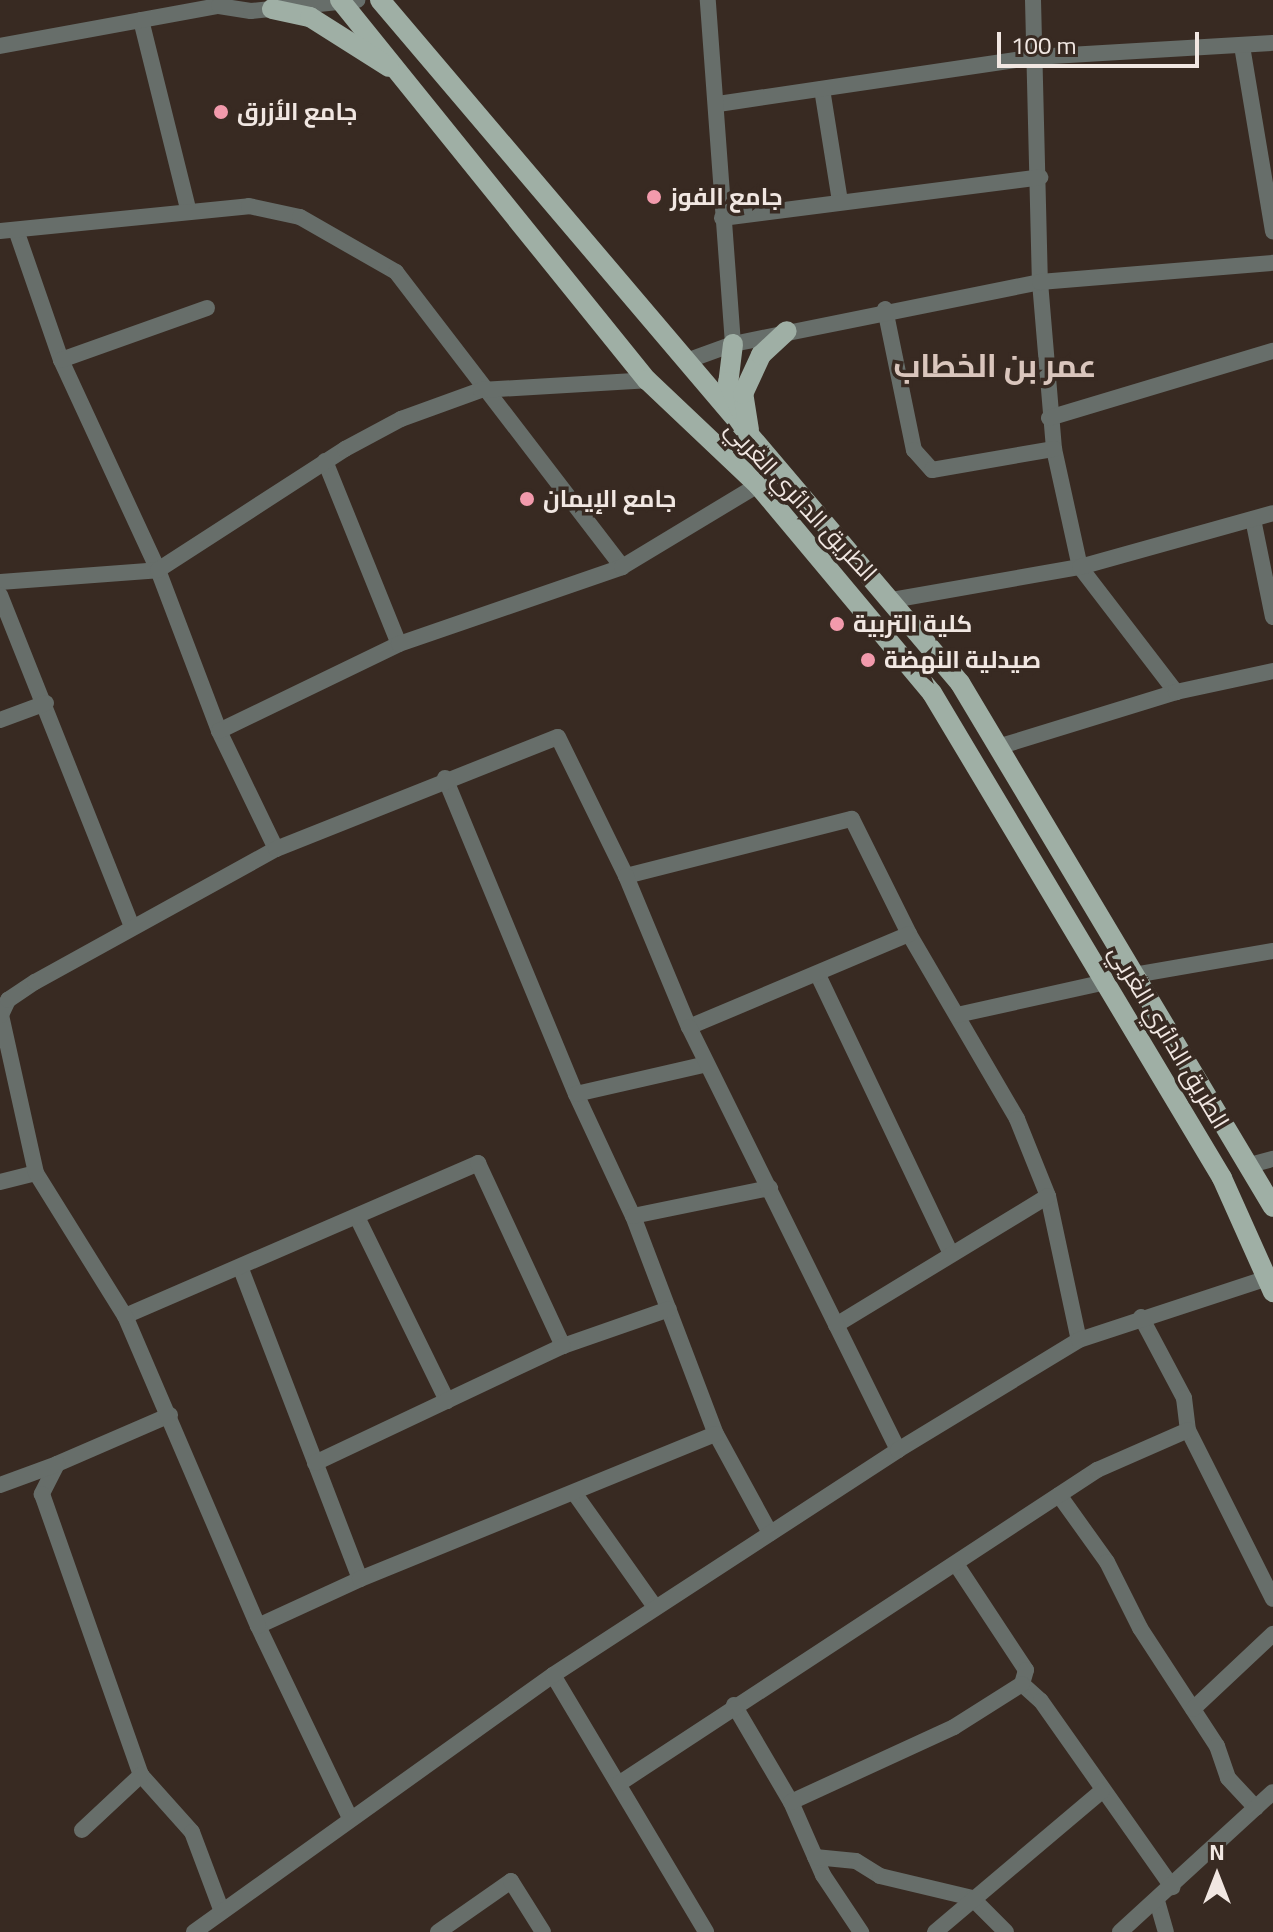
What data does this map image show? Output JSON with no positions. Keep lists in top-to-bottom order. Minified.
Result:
{"streets":{"main road":["الطريق الدائري الغربي"]},"districts":["عمر بن الخطاب"],"places":["جامع الأزرق","جامع الفوز","جامع الإيمان","كلية التربية","صيدلية النهضة"],"scale_bar":"100 m","north":"top"}
